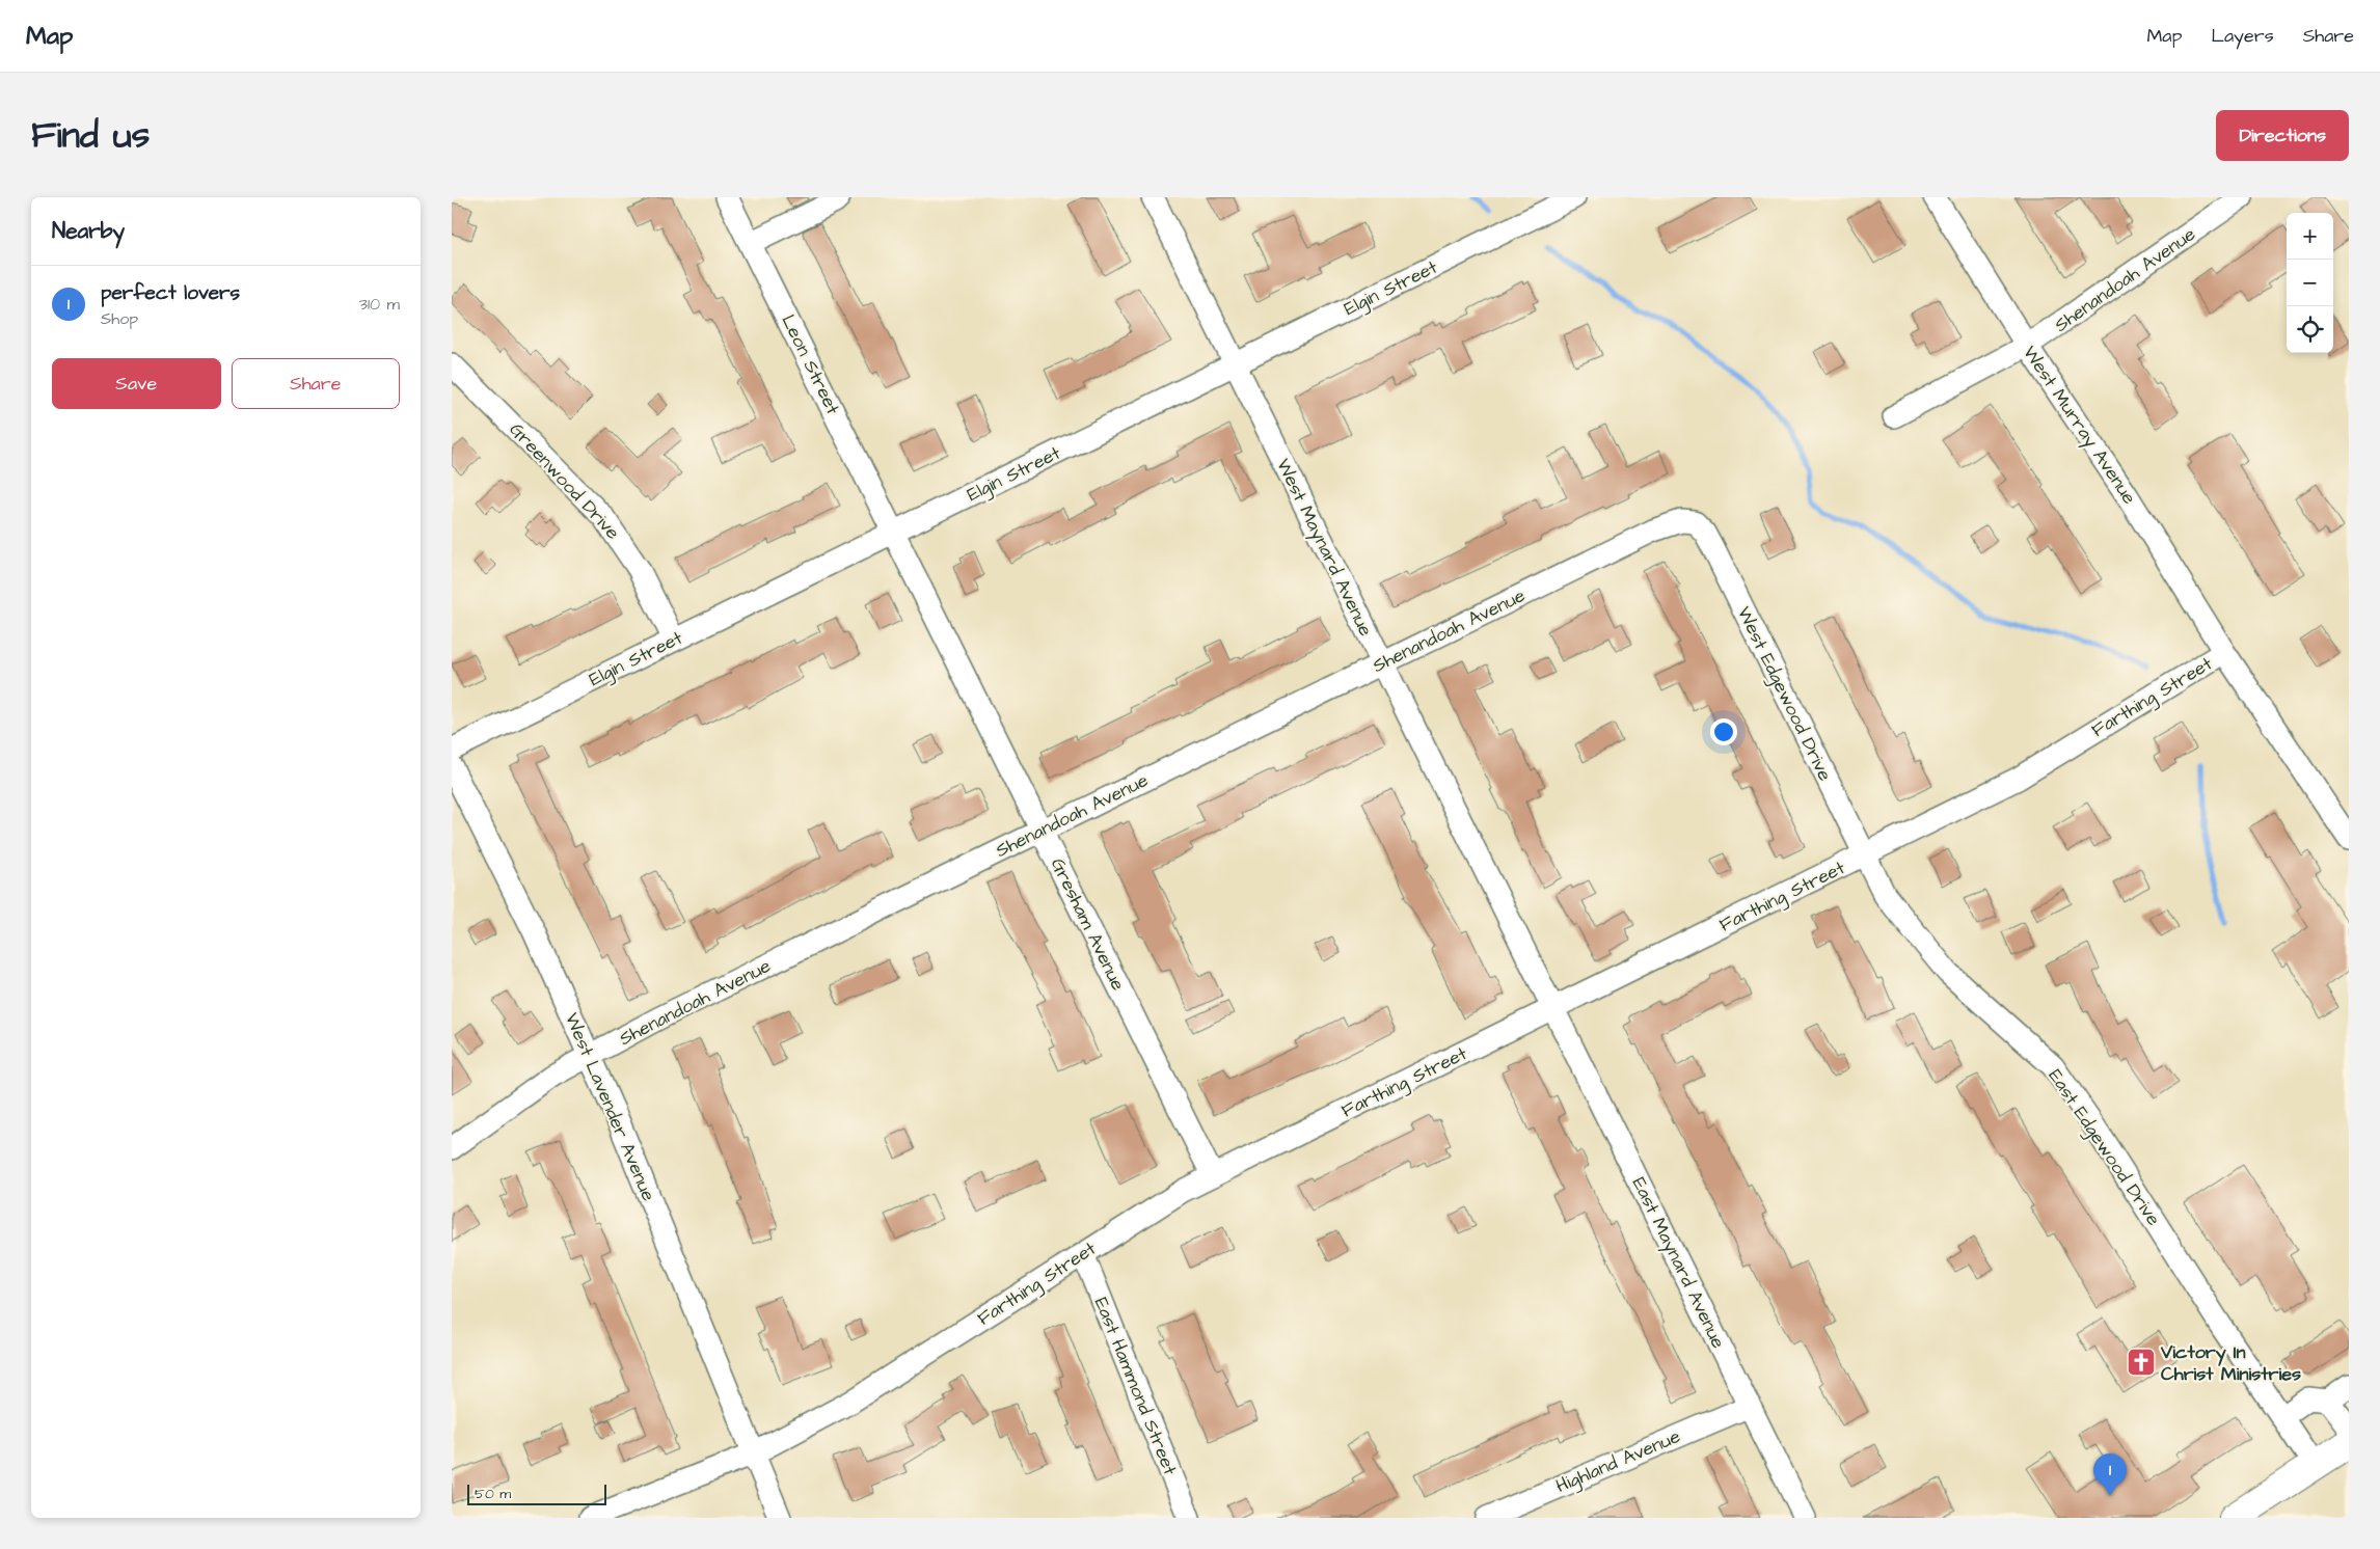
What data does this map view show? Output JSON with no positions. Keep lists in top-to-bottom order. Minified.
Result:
{"streets":{"street":["Shenandoah Avenue","Elgin Street","Leon Street","West Murray Avenue","Greenwood Drive","West Maynard Avenue","West Edgewood Drive","Farthing Street","Gresham Avenue","West Lavender Avenue","East Edgewood Drive","East Maynard Avenue","East Hammond Street","Highland Avenue"]},"crossings":[["Shenandoah Avenue","West Murray Avenue"],["Shenandoah Avenue","West Maynard Avenue"],["Shenandoah Avenue","West Edgewood Drive"],["Shenandoah Avenue","Gresham Avenue"],["Shenandoah Avenue","West Lavender Avenue"],["Elgin Street","Leon Street"],["Elgin Street","Greenwood Drive"],["Elgin Street","West Maynard Avenue"],["Elgin Street","Gresham Avenue"],["Leon Street","Gresham Avenue"],["West Murray Avenue","Farthing Street"],["West Maynard Avenue","Farthing Street"],["West Maynard Avenue","East Maynard Avenue"],["West Edgewood Drive","Farthing Street"],["West Edgewood Drive","East Edgewood Drive"],["Farthing Street","Gresham Avenue"],["Farthing Street","West Lavender Avenue"],["Farthing Street","East Edgewood Drive"],["Farthing Street","East Maynard Avenue"],["Farthing Street","East Hammond Street"],["East Maynard Avenue","Highland Avenue"]],"places":{"church":["Victory In Christ Ministries"]},"scale_bar":"50 m","page":{"header":"Map","nav":["Map","Layers","Share"],"title":"Find us","buttons":["Directions",["Save","Share"]],"heading":"Nearby","map_buttons":["+","−"],"list":[{"mark":"1","name":"perfect lovers","note":"Shop","value":"310 m"}],"pins":"1","scale":"50 m"}}
